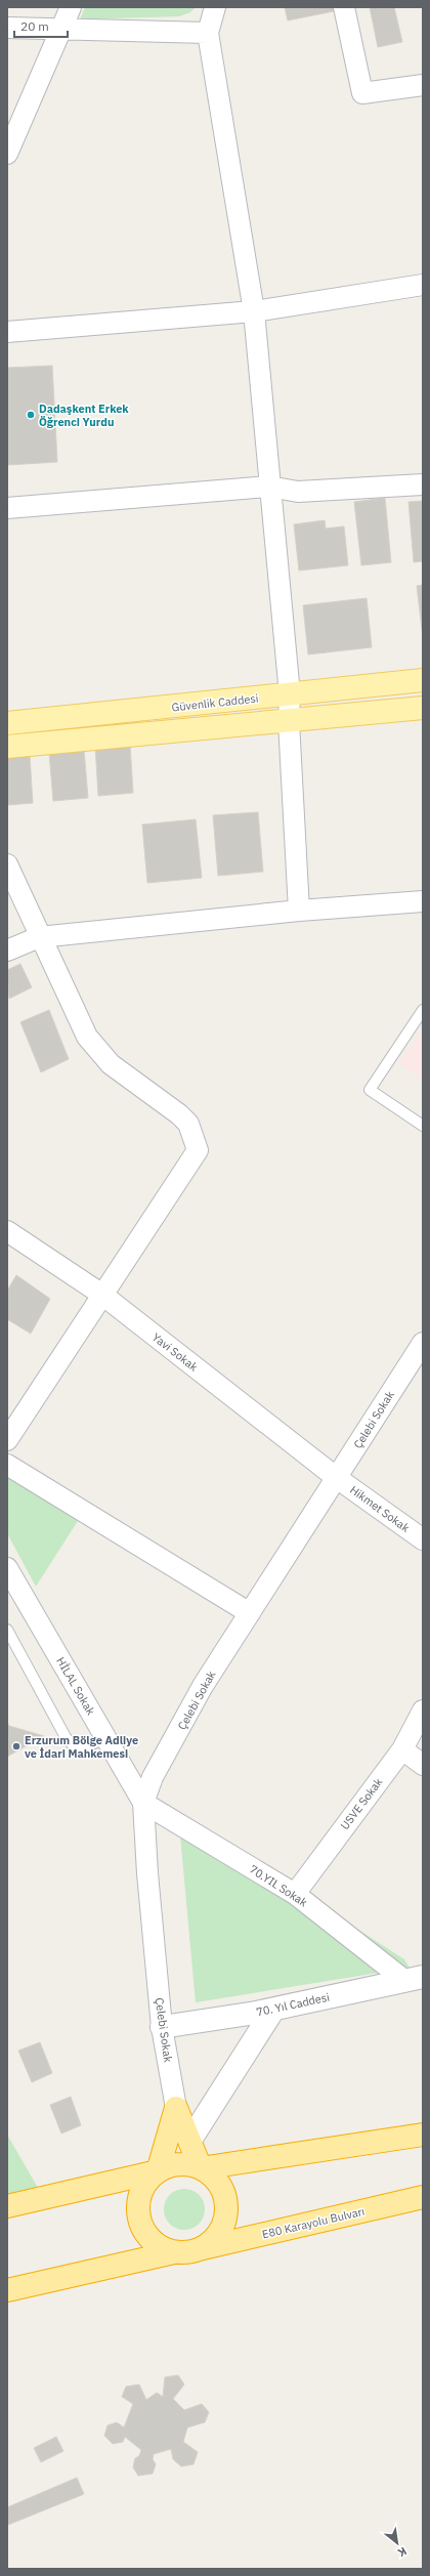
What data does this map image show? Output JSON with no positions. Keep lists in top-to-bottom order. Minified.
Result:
{"streets":{"highway":["E80 Karayolu Bulvarı"],"main road":["Güvenlik Caddesi"],"street":["Yavi Sokak","Çelebi Sokak","Hikmet Sokak","HİLAL Sokak","USVE Sokak","70.YIL Sokak","70. Yıl Caddesi"]},"crossings":[["Yavi Sokak","Çelebi Sokak"],["Yavi Sokak","Hikmet Sokak"],["Çelebi Sokak","Hikmet Sokak"],["Çelebi Sokak","HİLAL Sokak"],["Çelebi Sokak","70.YIL Sokak"],["Çelebi Sokak","70. Yıl Caddesi"],["HİLAL Sokak","70.YIL Sokak"],["USVE Sokak","70.YIL Sokak"],["70.YIL Sokak","70. Yıl Caddesi"]],"places":["Dadaşkent Erkek Öğrenci Yurdu","Erzurum Bölge Adliye ve İdari Mahkemesi"],"scale_bar":"20 m","north":"bottom right"}
